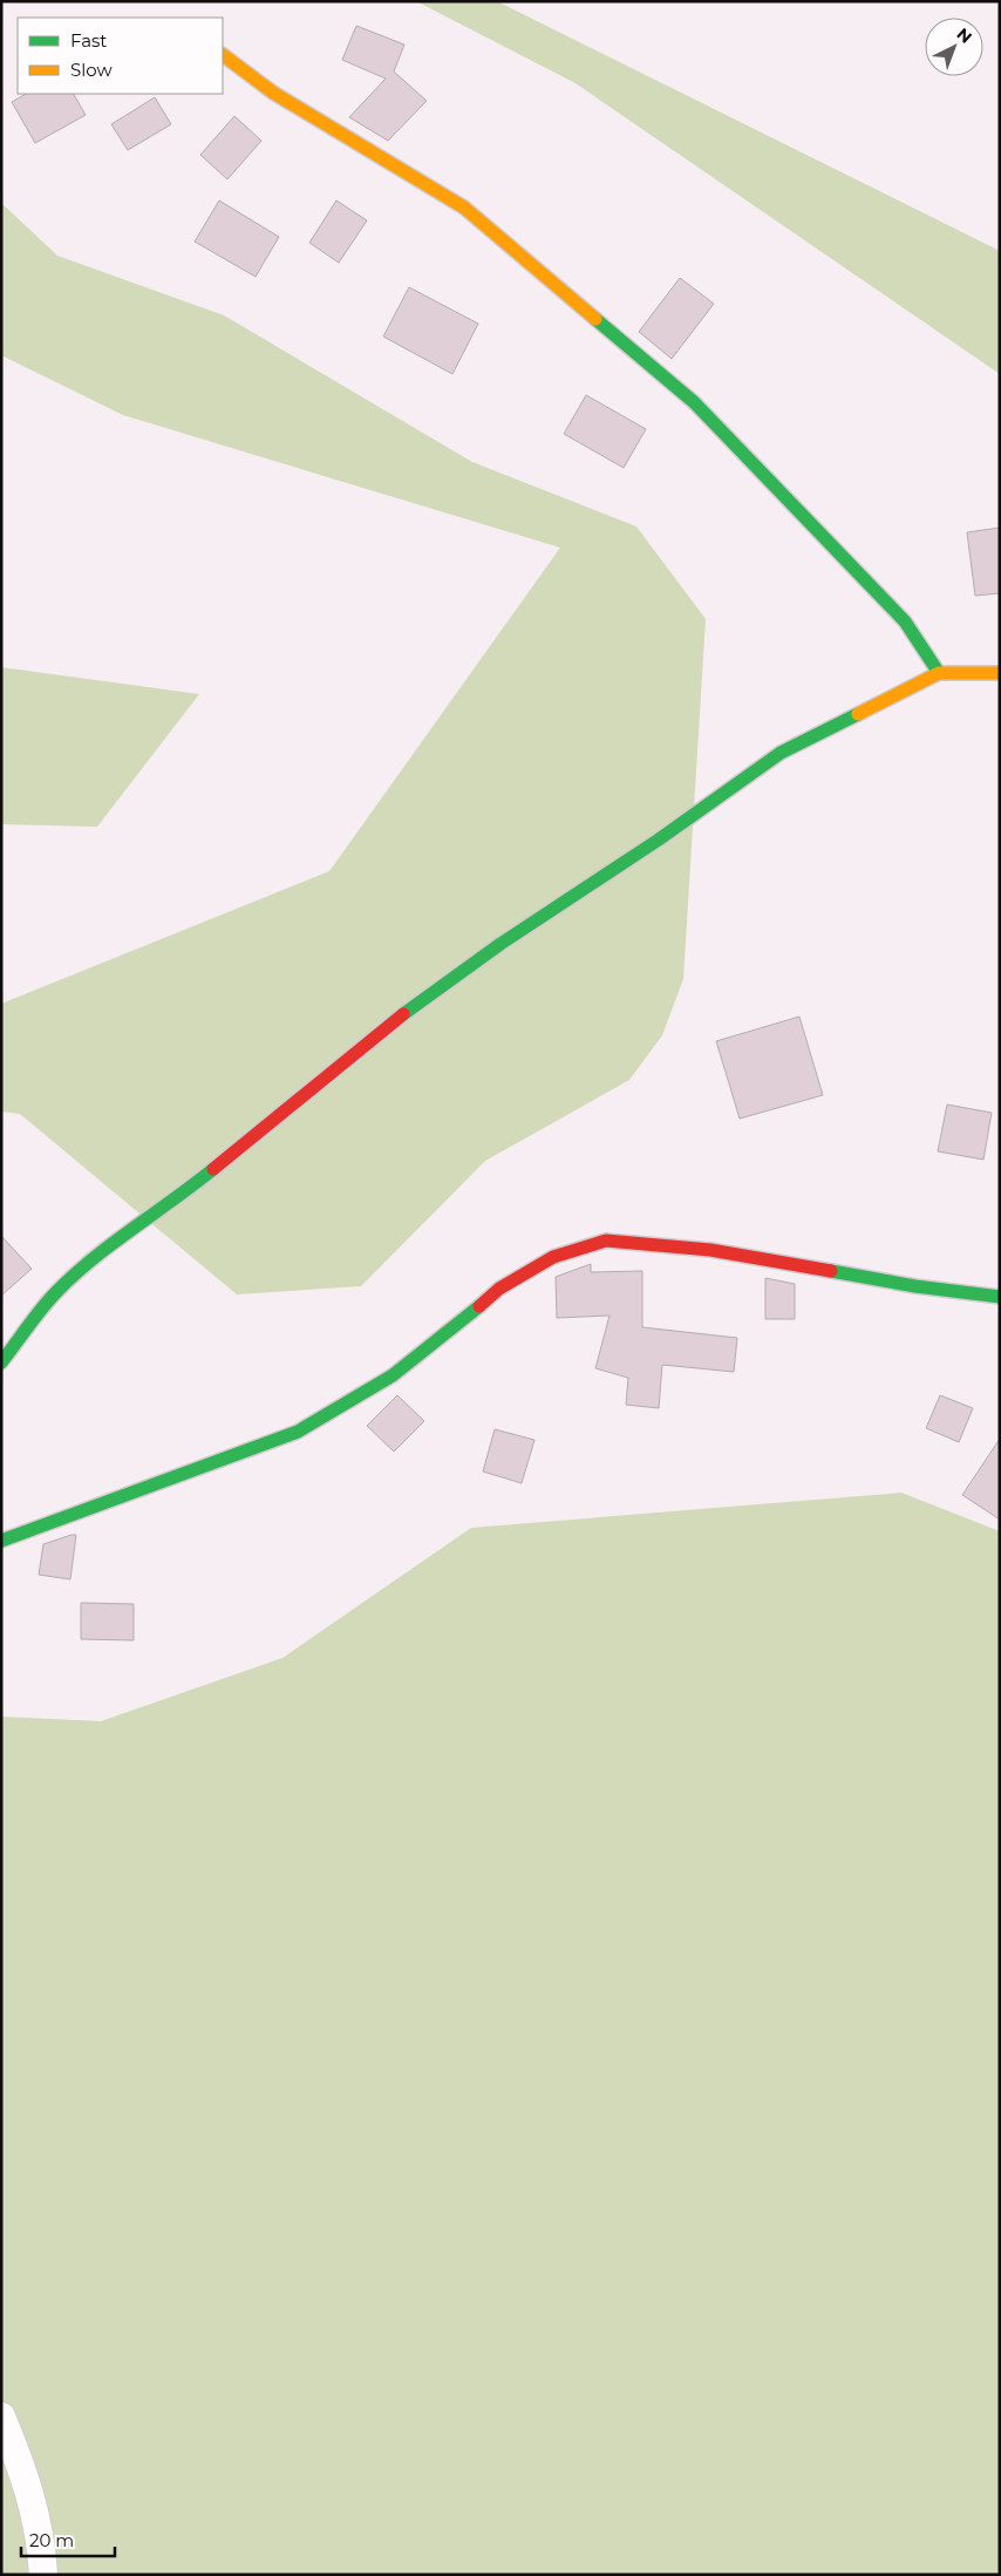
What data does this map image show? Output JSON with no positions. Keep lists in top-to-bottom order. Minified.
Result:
{"legend":["Fast","Slow"],"scale_bar":"20 m","north":"top right"}
